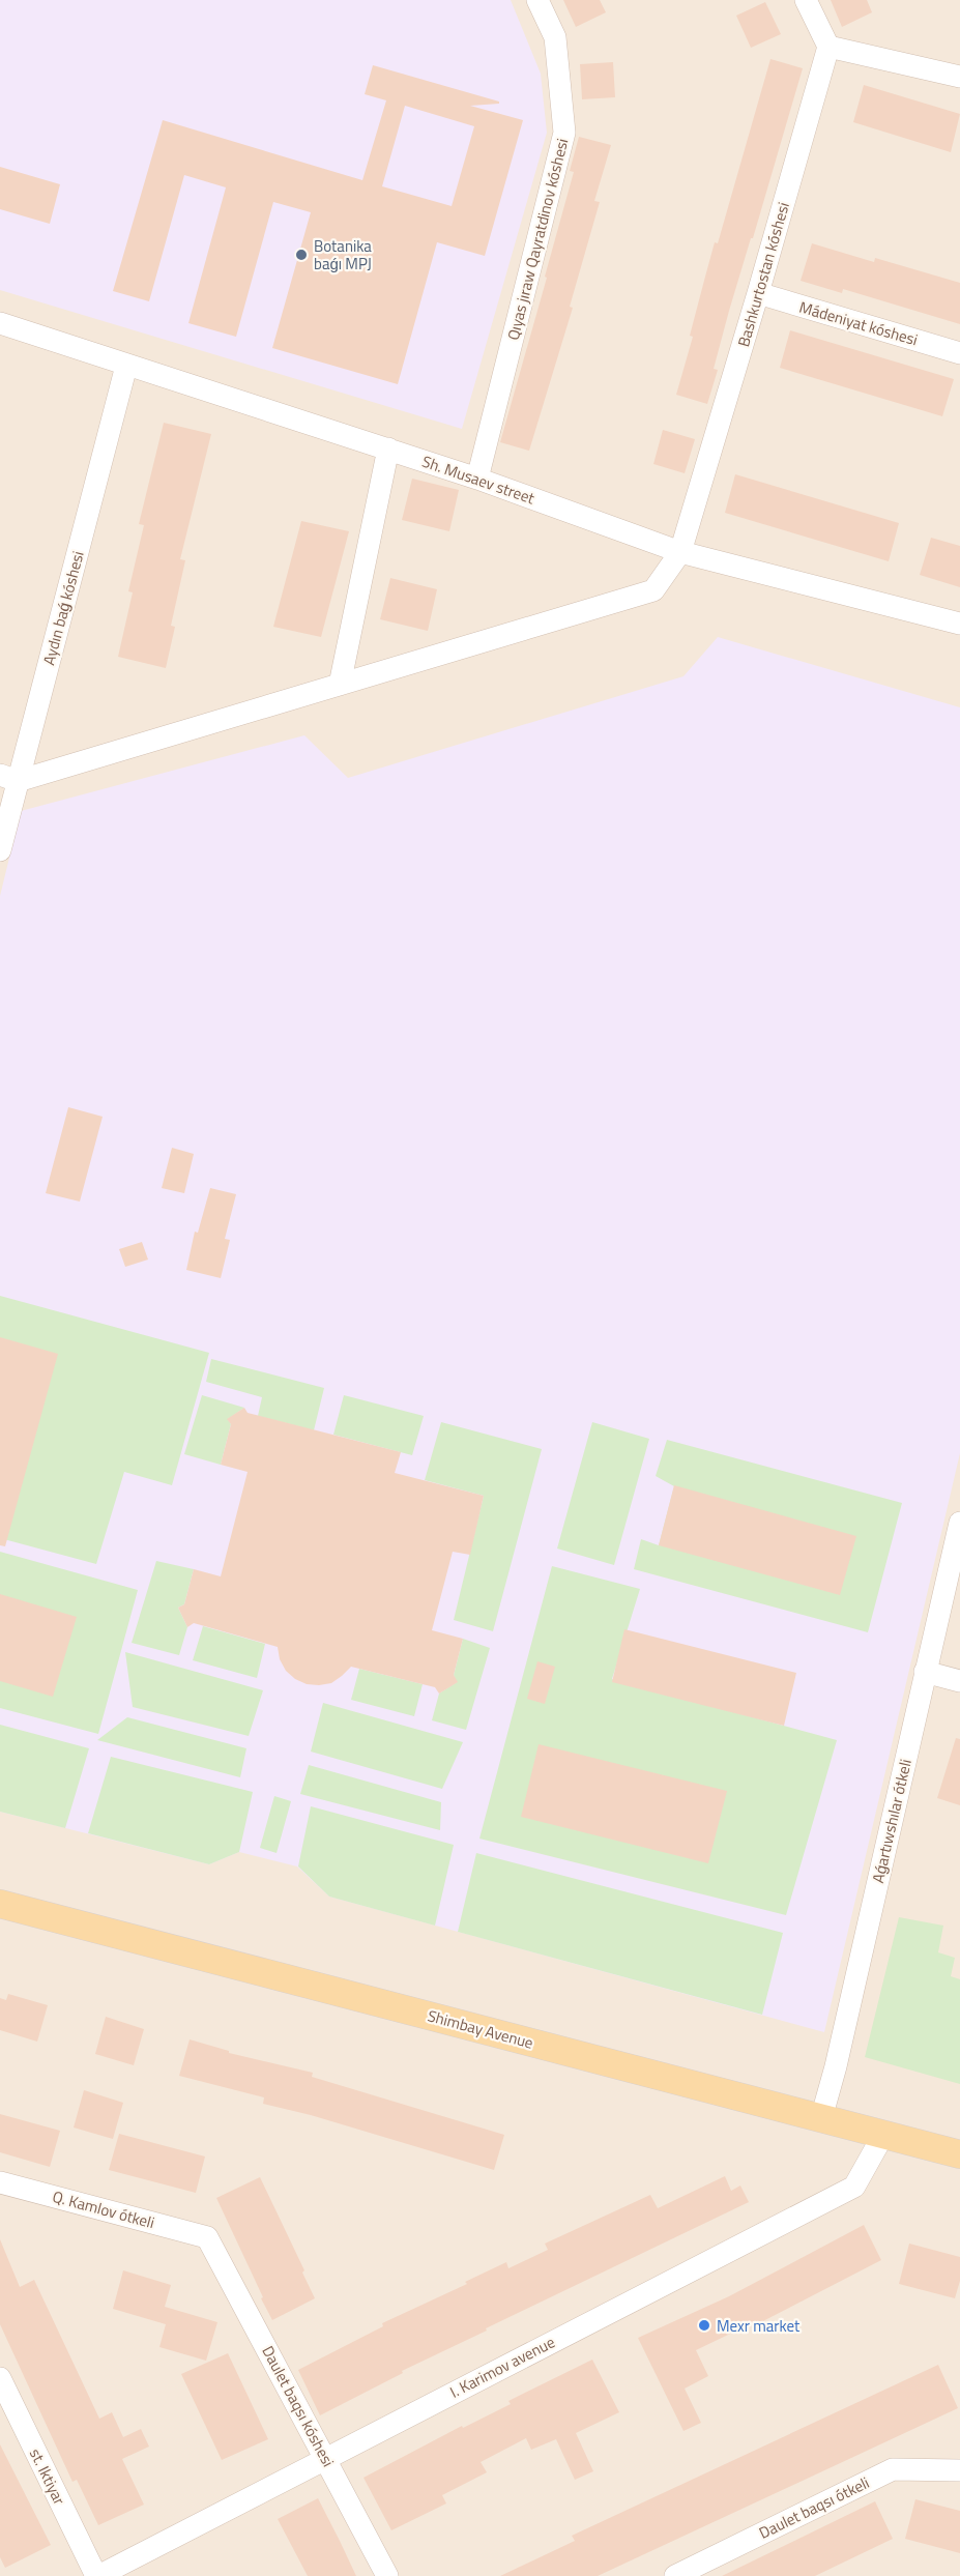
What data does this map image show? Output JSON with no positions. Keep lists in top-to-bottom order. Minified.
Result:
{"streets":{"main road":["Shimbay Avenue"],"street":["Qıyas jıraw Qayratdinov kóshesi","Bashkurtostan kóshesi","Mádeniyat kóshesi","Sh. Musaev street","Aydın baǵ kóshesi","Aǵartıwshılar ótkeli","Q. Kamlov ótkeli","I. Karimov avenue","Daulet baqsı kóshesi","st. Iktiyar","Daulet baqsı ótkeli"]},"crossings":[["Qıyas jıraw Qayratdinov kóshesi","Sh. Musaev street"],["Bashkurtostan kóshesi","Mádeniyat kóshesi"],["Bashkurtostan kóshesi","Sh. Musaev street"],["Bashkurtostan kóshesi","Aydın baǵ kóshesi"],["Sh. Musaev street","Aydın baǵ kóshesi"],["Aǵartıwshılar ótkeli","Shimbay Avenue"],["Shimbay Avenue","I. Karimov avenue"],["Q. Kamlov ótkeli","Daulet baqsı kóshesi"],["I. Karimov avenue","Daulet baqsı kóshesi"],["I. Karimov avenue","st. Iktiyar"]],"places":["Botanika baǵı MPJ","Mexr market"]}
